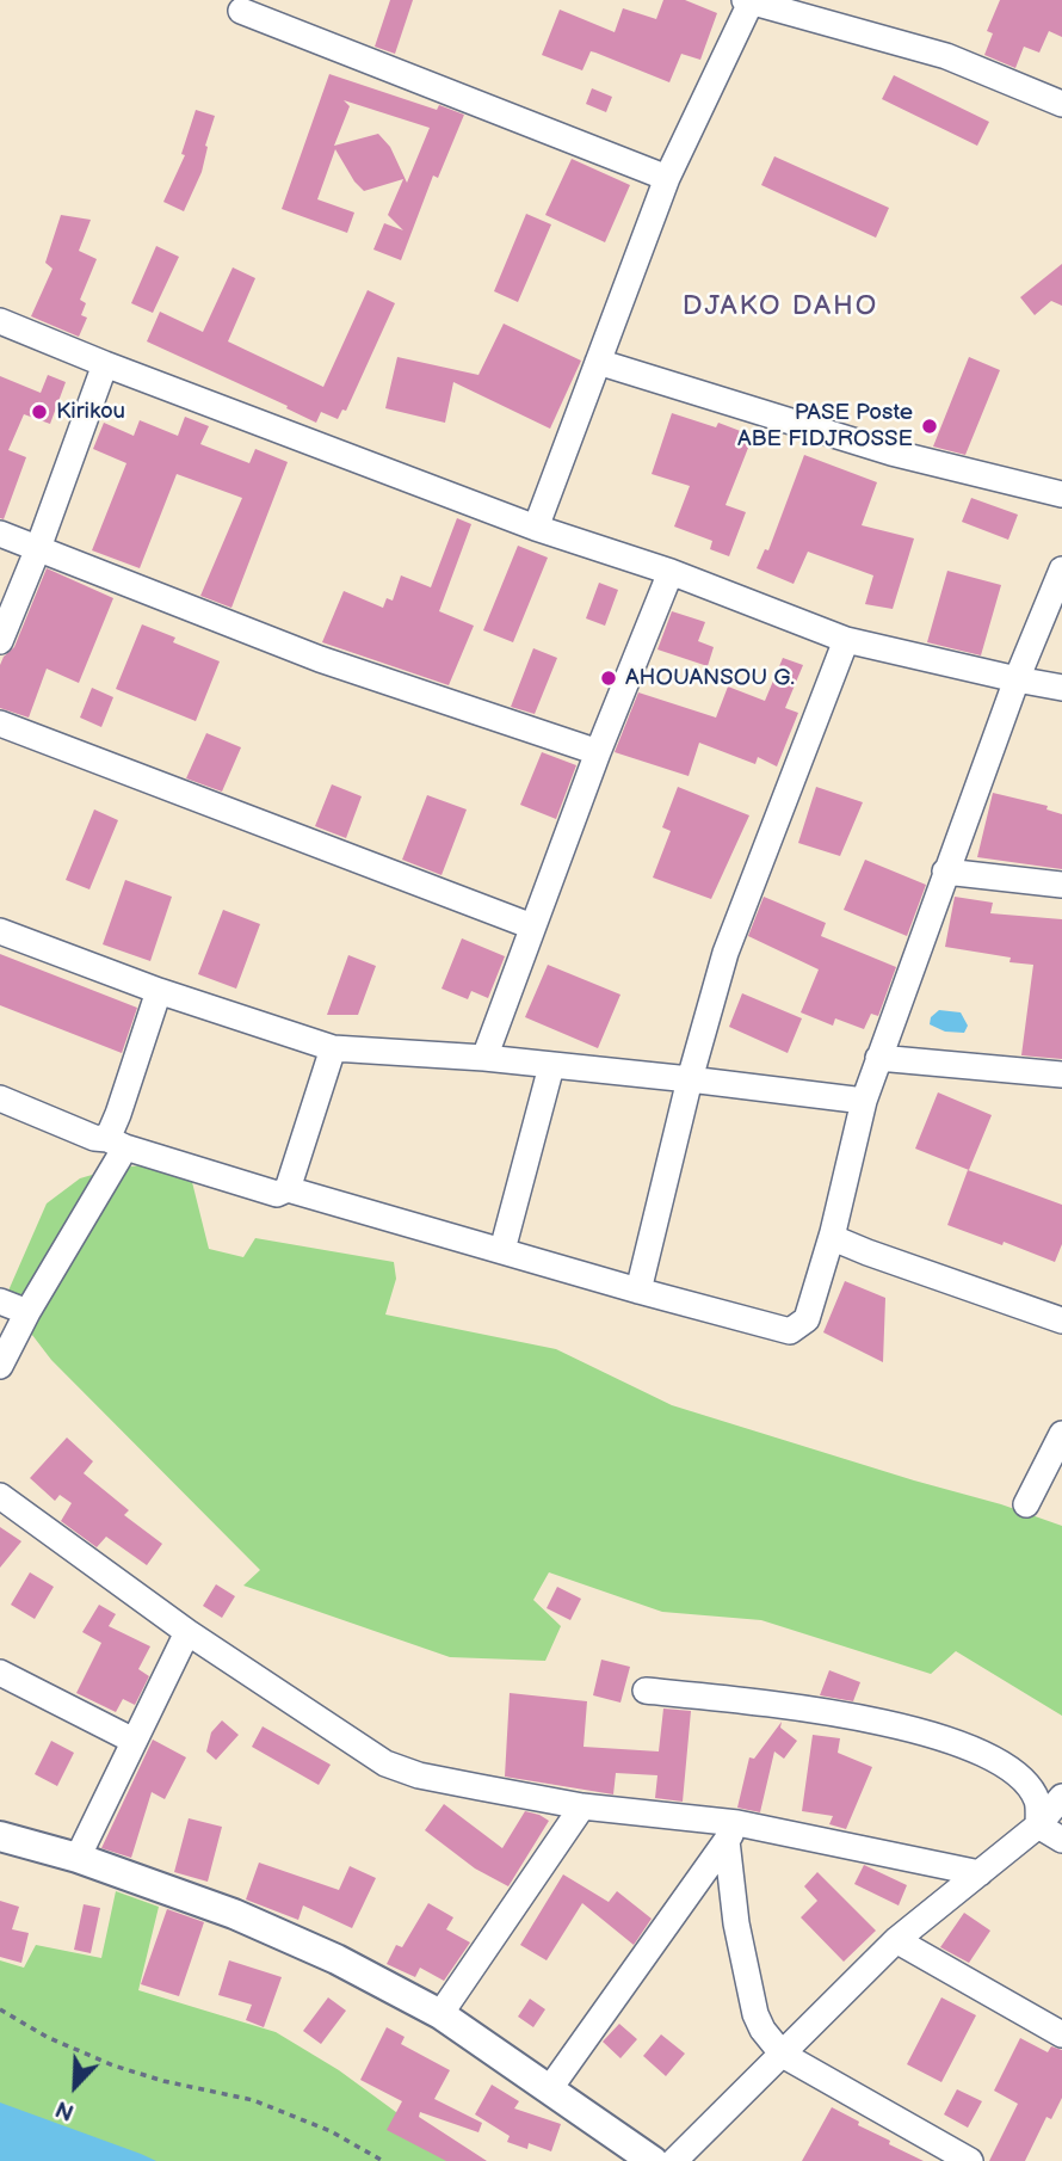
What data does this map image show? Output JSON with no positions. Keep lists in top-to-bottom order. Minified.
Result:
{"districts":["DJAKO DAHO"],"places":["Kirikou","PASE Poste ABE FIDJROSSE","AHOUANSOU G."],"north":"bottom left"}
